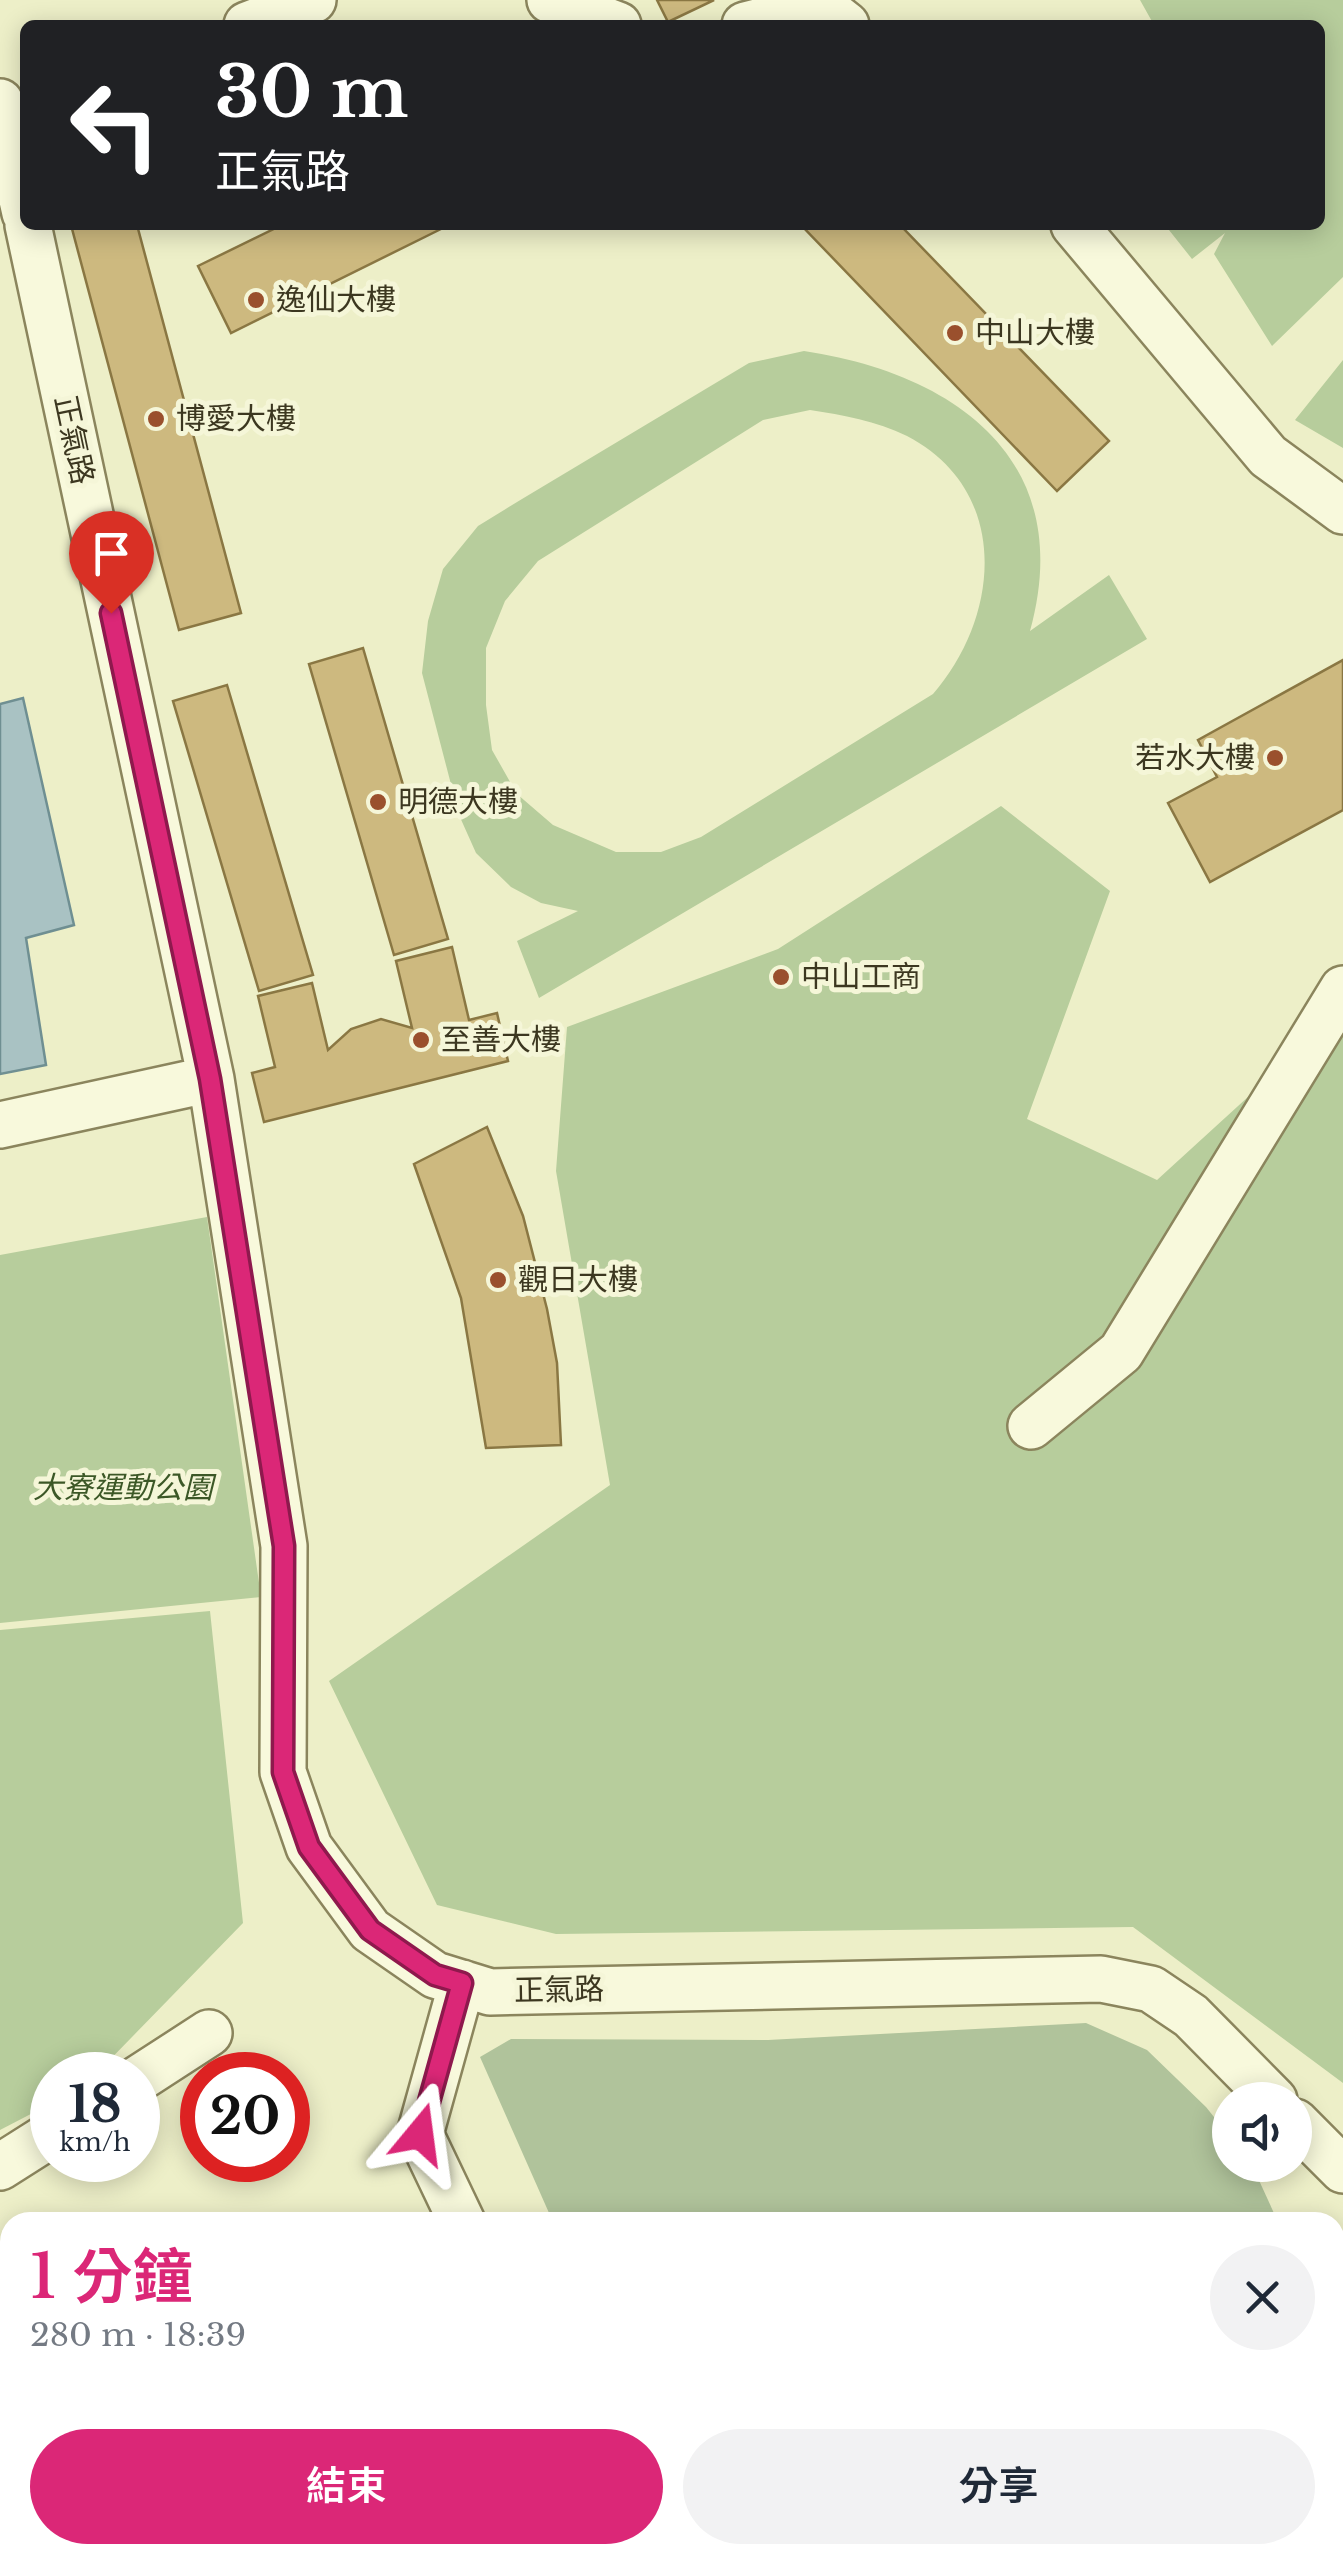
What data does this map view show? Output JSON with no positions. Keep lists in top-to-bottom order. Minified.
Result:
{"streets":{"street":["正氣路"]},"parks":["大寮運動公園"],"places":["逸仙大樓","中山大樓","博愛大樓","若水大樓","明德大樓","中山工商","至善大樓","觀日大樓"],"page":{"turn":["30 m","正氣路"],"speed":"18 km/h","limit":"20","heading":["1 分鐘","280 m · 18:39"],"buttons":["結束","分享"]}}
